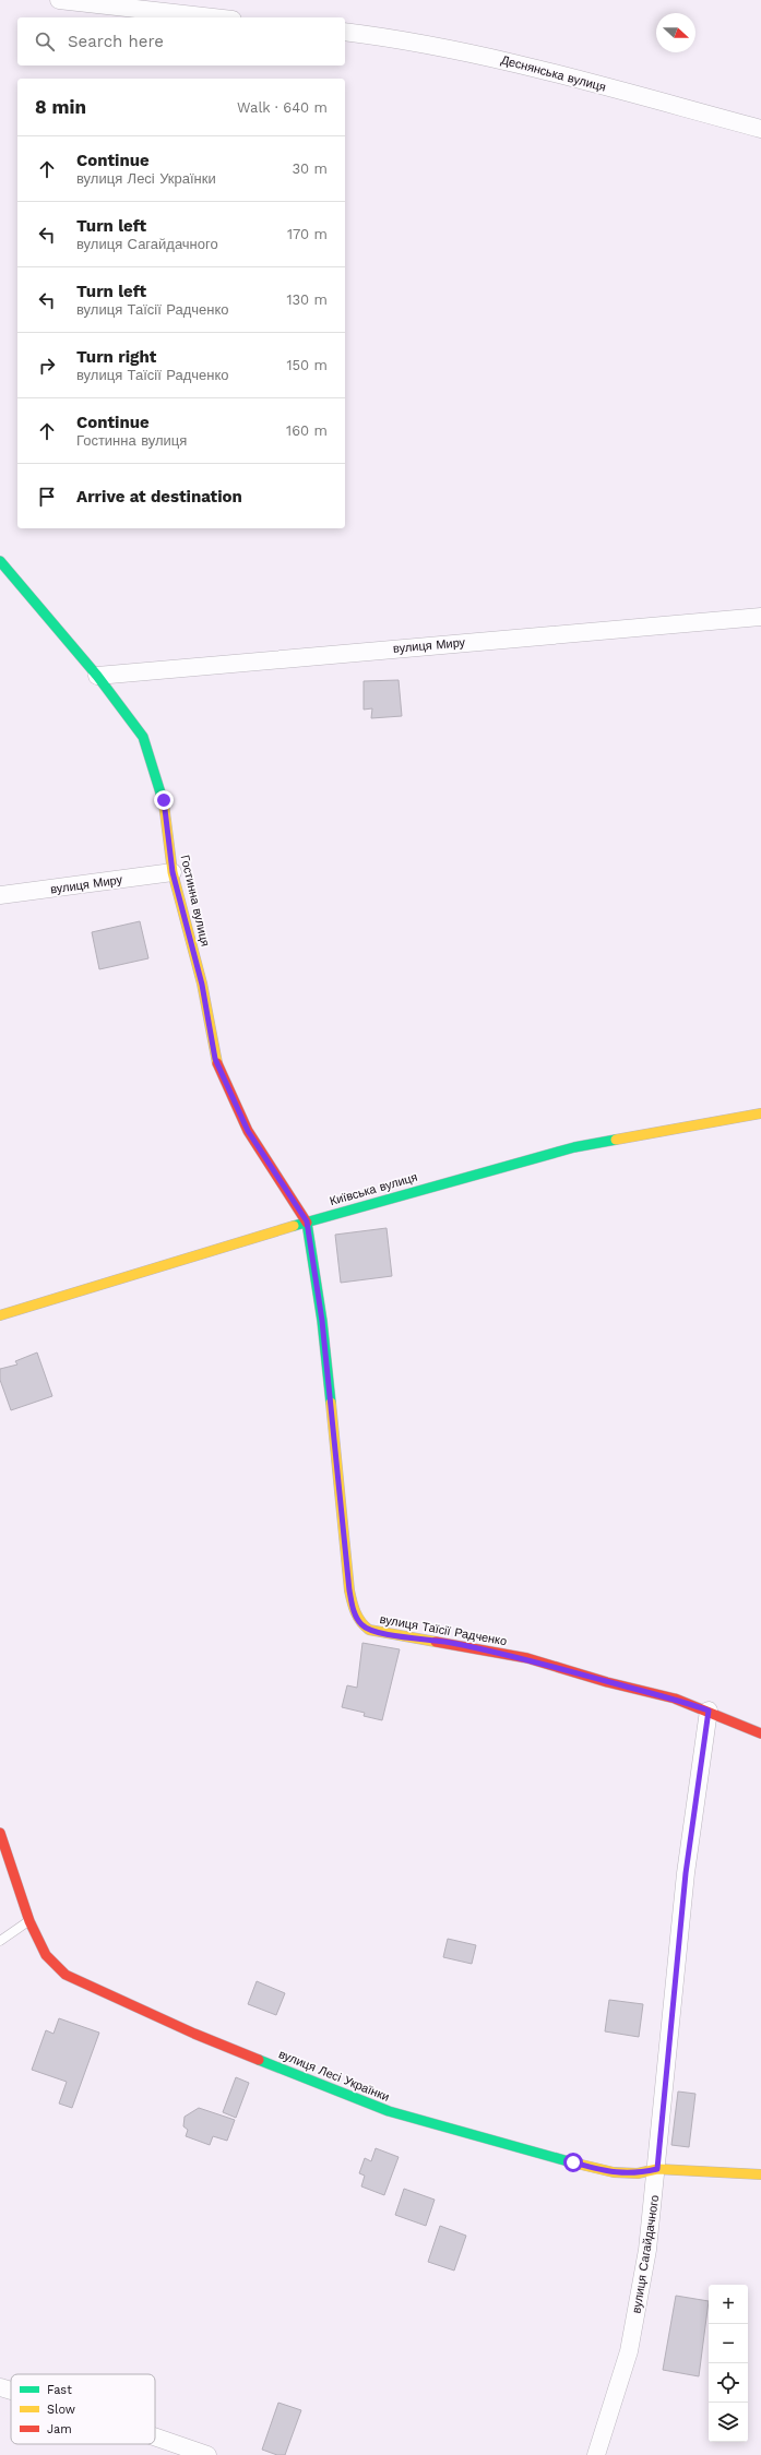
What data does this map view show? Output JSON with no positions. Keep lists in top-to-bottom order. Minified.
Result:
{"streets":{"street":["Деснянська вулиця","вулиця Миру","Гостинна вулиця","Київська вулиця","вулиця Таїсії Радченко","вулиця Лесі Українки","вулиця Сагайдачного"]},"crossings":[["вулиця Миру","Гостинна вулиця"],["Гостинна вулиця","Київська вулиця"],["Гостинна вулиця","вулиця Таїсії Радченко"],["Київська вулиця","вулиця Таїсії Радченко"],["вулиця Таїсії Радченко","вулиця Сагайдачного"],["вулиця Лесі Українки","вулиця Сагайдачного"]],"legend":["Fast","Slow","Jam"],"north":"right","page":{"search":"Search here","heading":["8 min","Walk · 640 m"],"list":[["Continue","вулиця Лесі Українки","30 m"],["Turn left","вулиця Сагайдачного","170 m"],["Turn left","вулиця Таїсії Радченко","130 m"],["Turn right","вулиця Таїсії Радченко","150 m"],["Continue","Гостинна вулиця","160 m"],"Arrive at destination"],"map_buttons":["+","−"]}}
